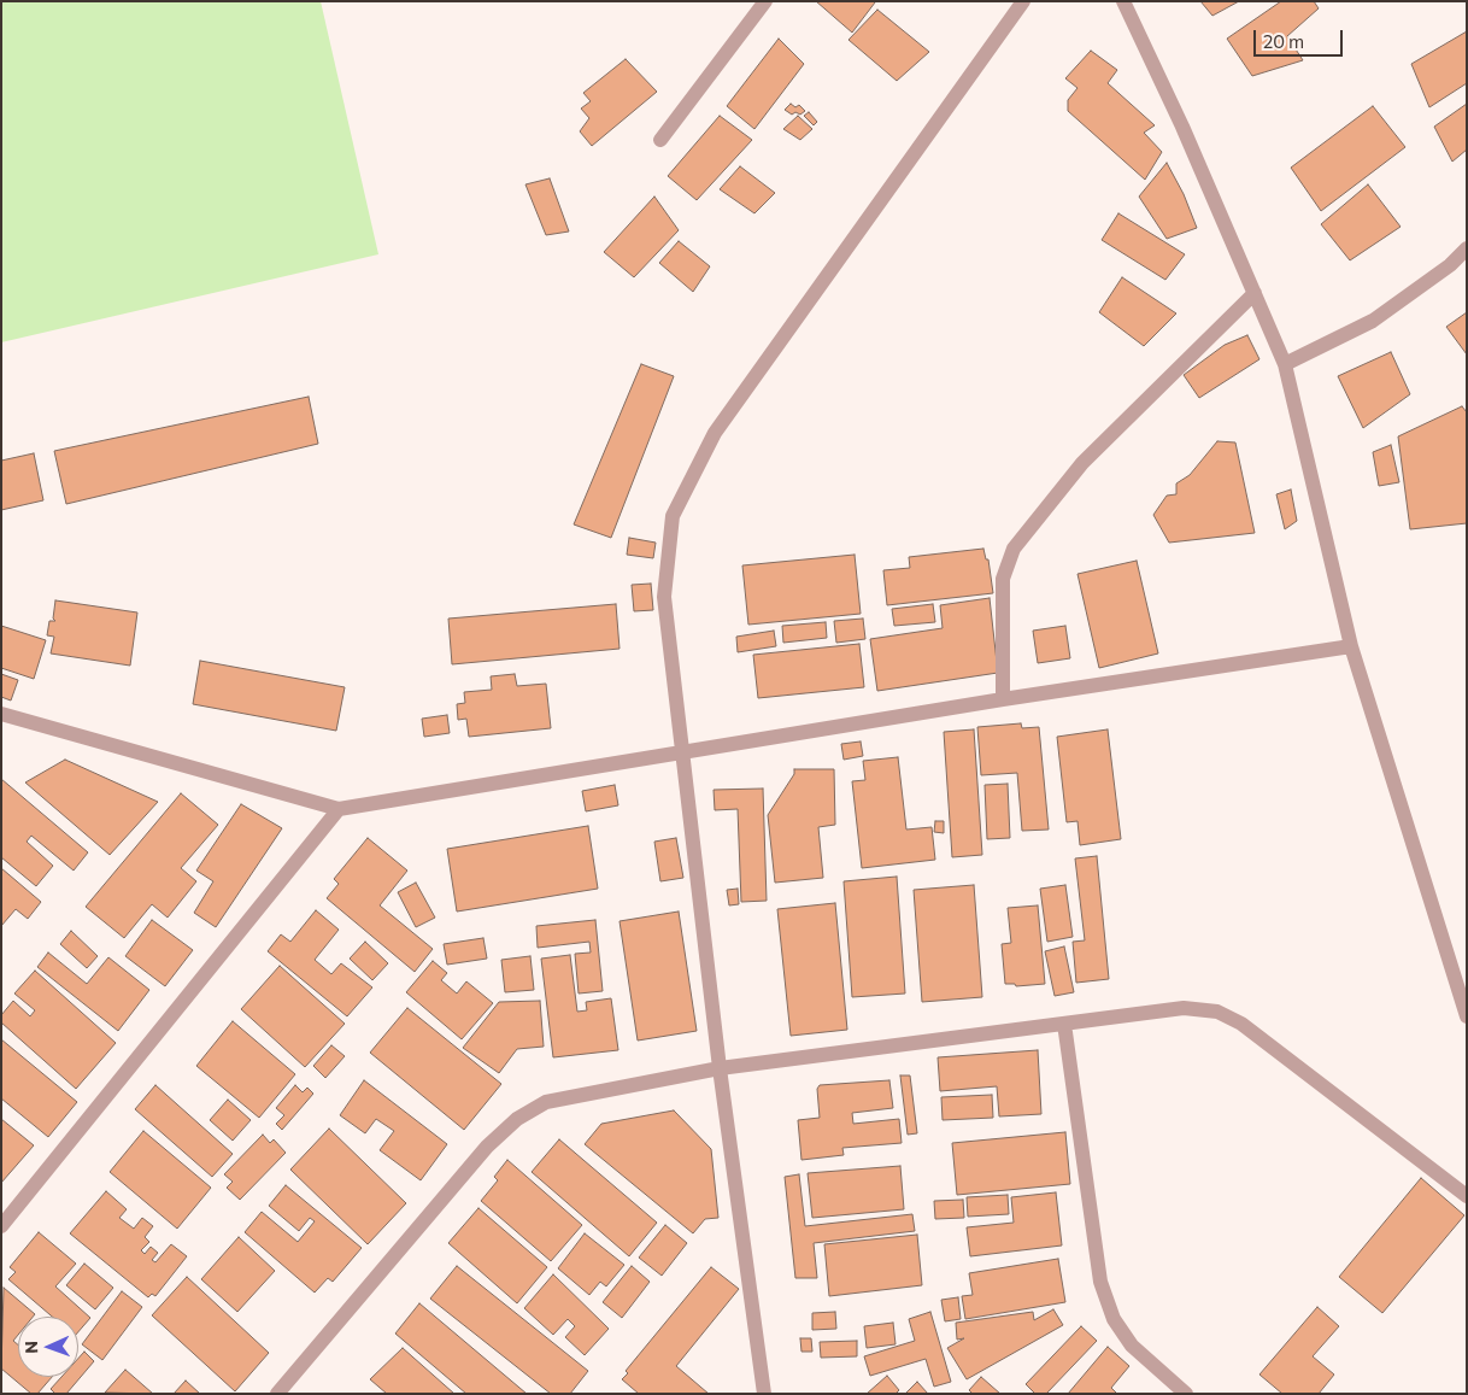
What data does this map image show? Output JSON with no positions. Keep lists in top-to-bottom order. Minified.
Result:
{"scale_bar":"20 m","north":"left"}
